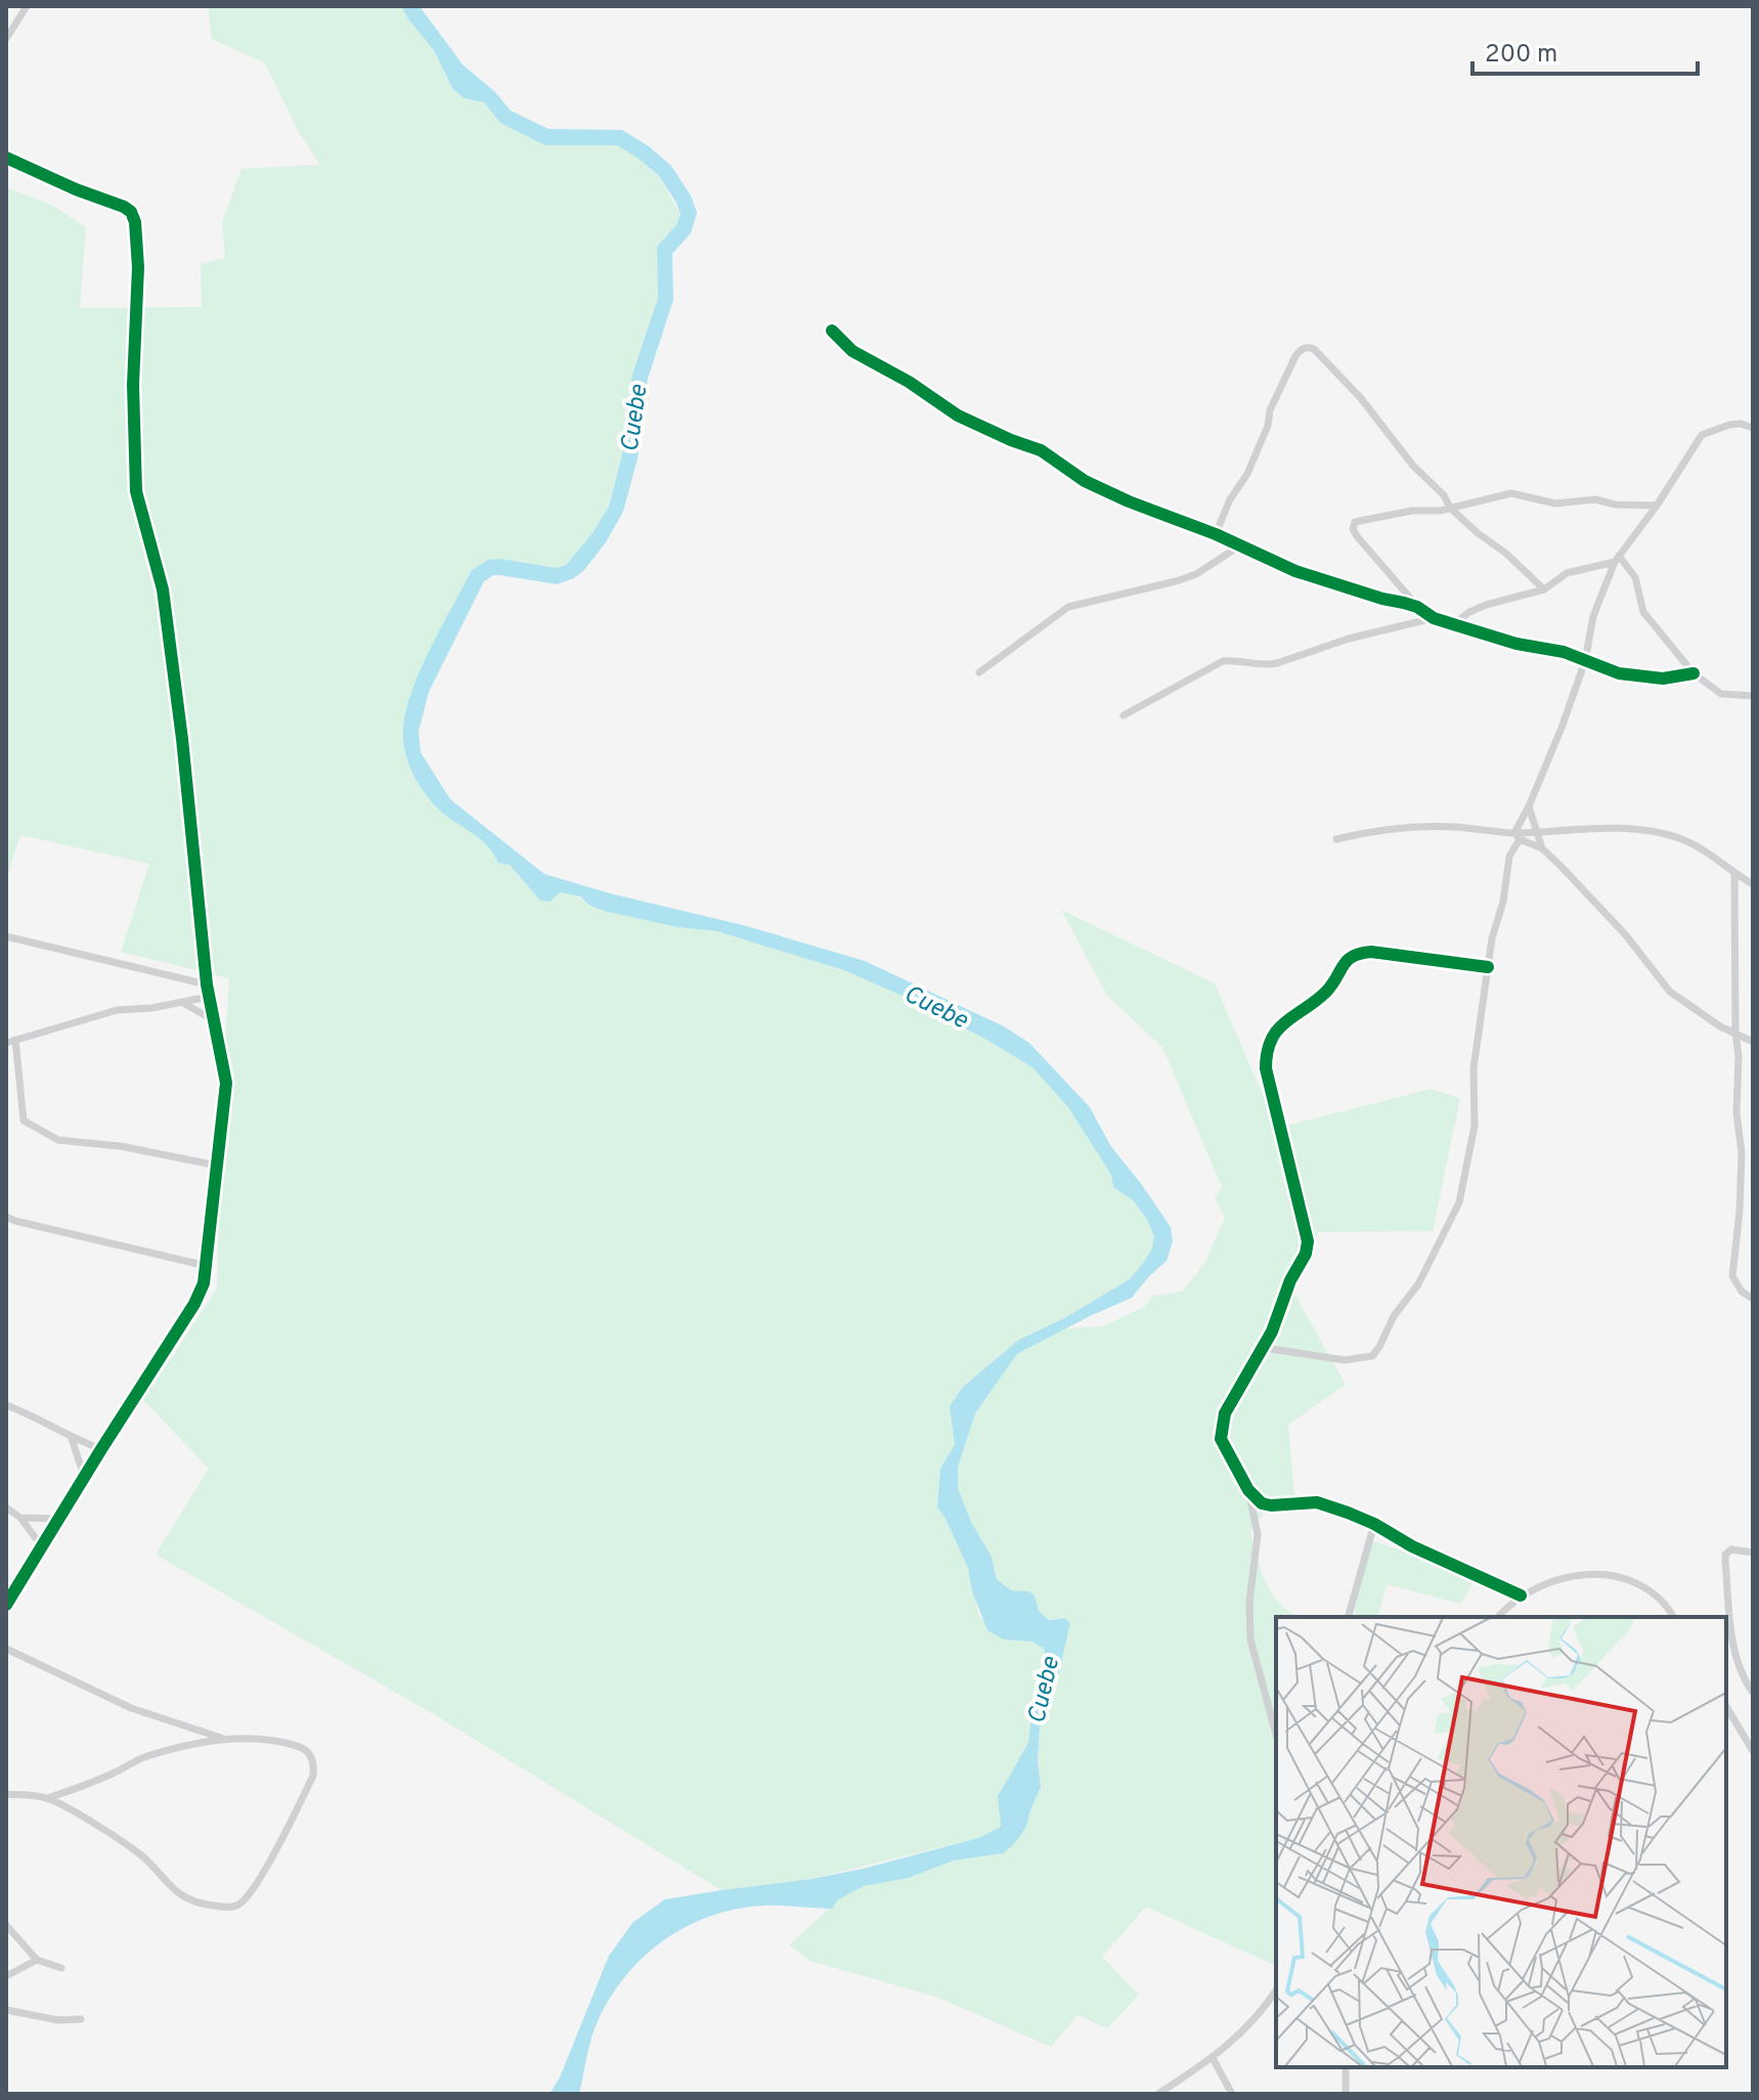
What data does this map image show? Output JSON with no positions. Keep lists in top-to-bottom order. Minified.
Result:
{"water":["Cuebe"],"scale_bar":"200 m"}
